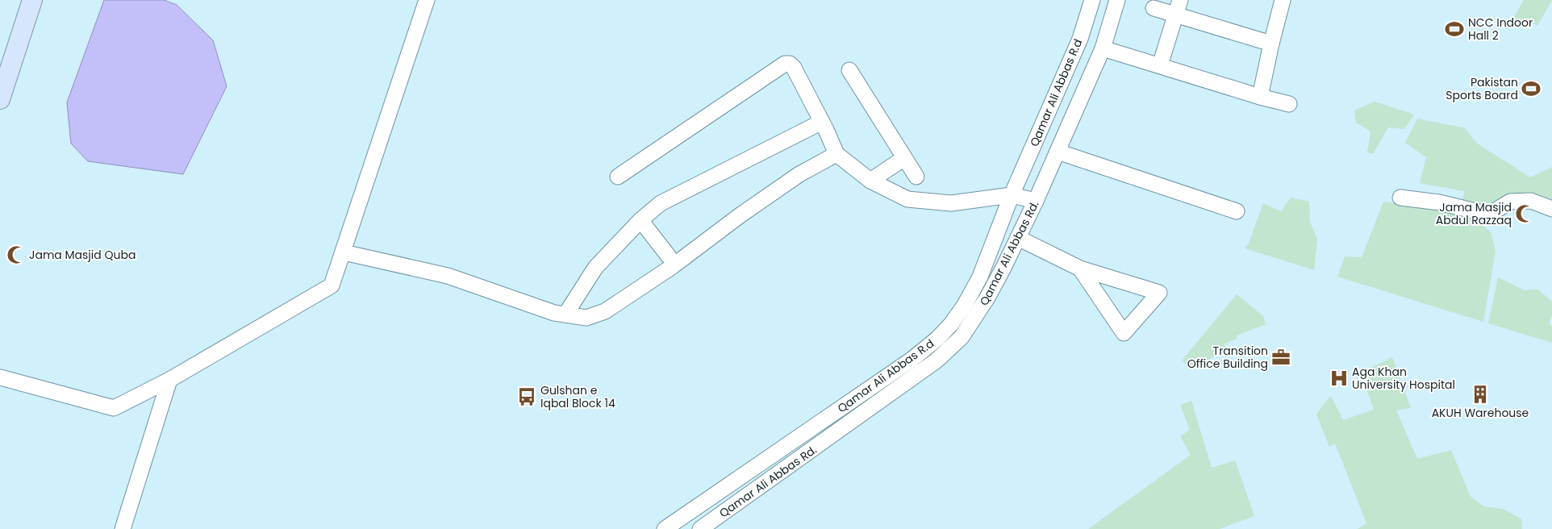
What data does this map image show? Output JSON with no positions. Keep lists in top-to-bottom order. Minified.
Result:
{"streets":{"street":["Qamar Ali Abbas R.d","Qamar Ali Abbas Rd."]},"places":{"sports":["NCC Indoor Hall 2","Pakistan Sports Board"],"mosque":["Jama Masjid Abdul Razzaq","Jama Masjid Quba"],"office":["Transition Office Building"],"hospital":["Aga Khan University Hospital"],"building":["AKUH Warehouse"],"bus stop":["Gulshan e Iqbal Block 14"]}}
